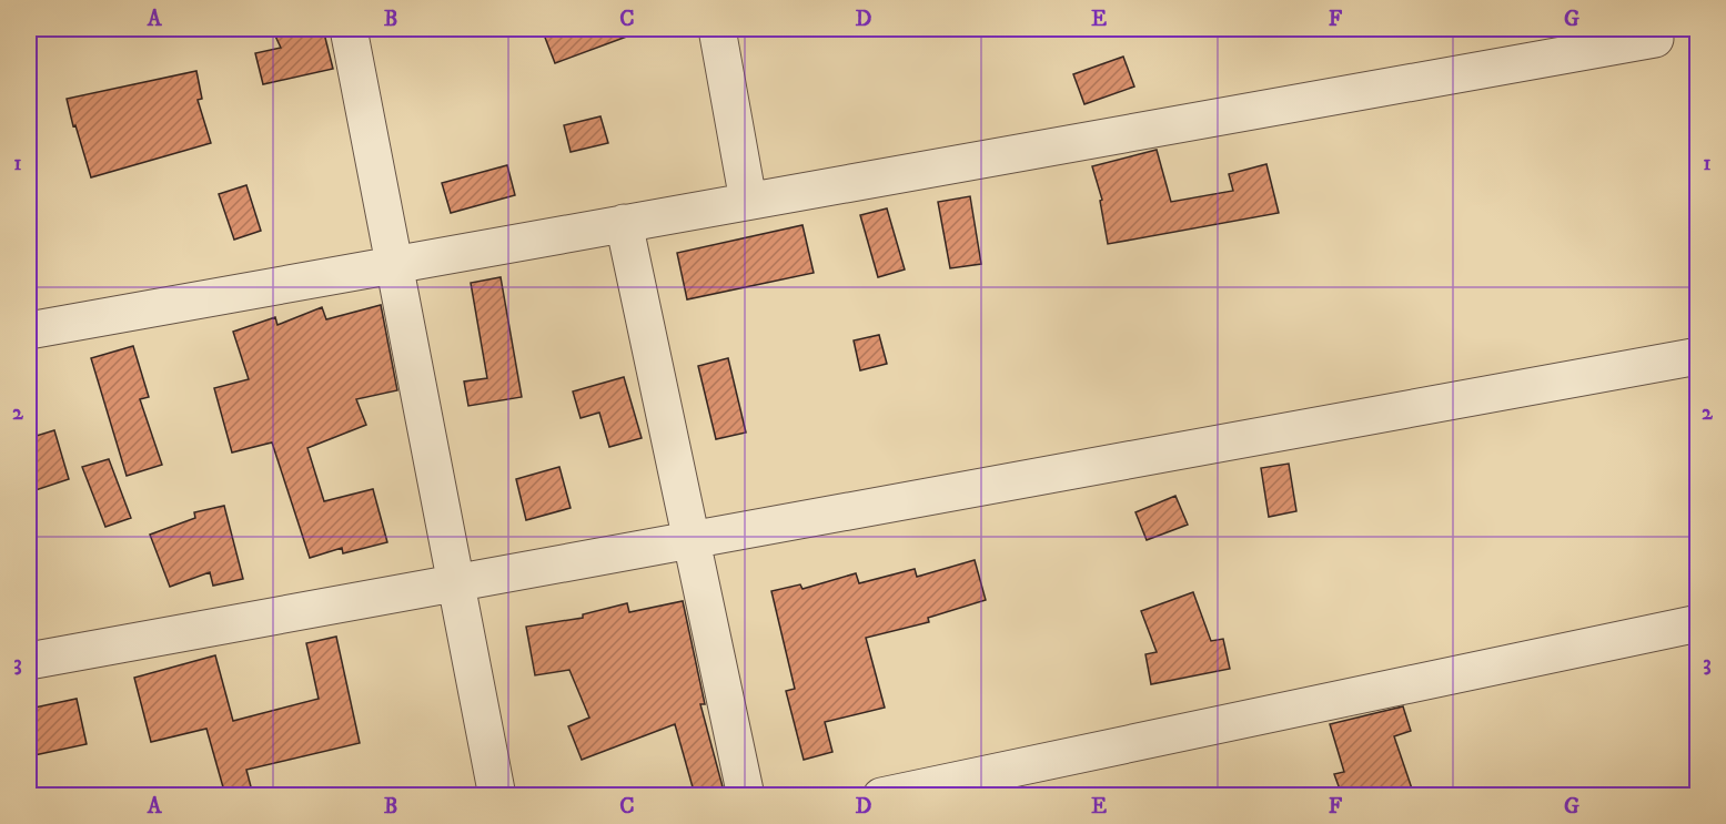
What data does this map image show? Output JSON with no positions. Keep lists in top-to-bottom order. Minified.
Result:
{"grid":{"columns":["A","B","C","D","E","F","G"],"rows":["1","2","3"]}}
